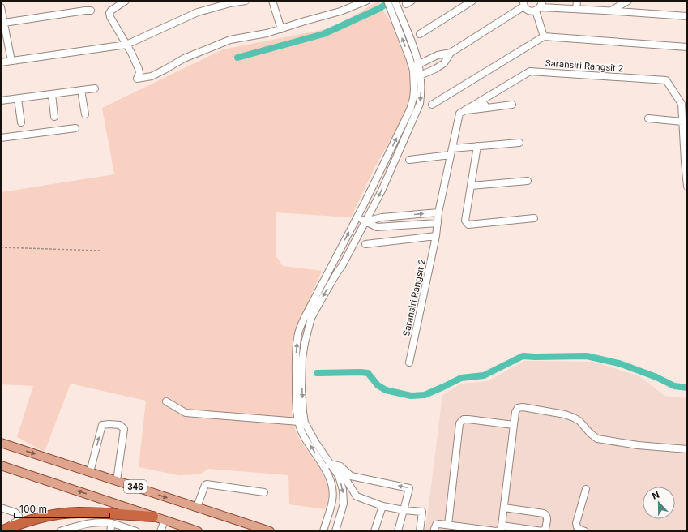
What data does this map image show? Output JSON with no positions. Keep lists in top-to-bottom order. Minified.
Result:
{"streets":{"main road":["346"],"street":["Saransiri Rangsit 2"]},"scale_bar":"100 m","north":"top"}
